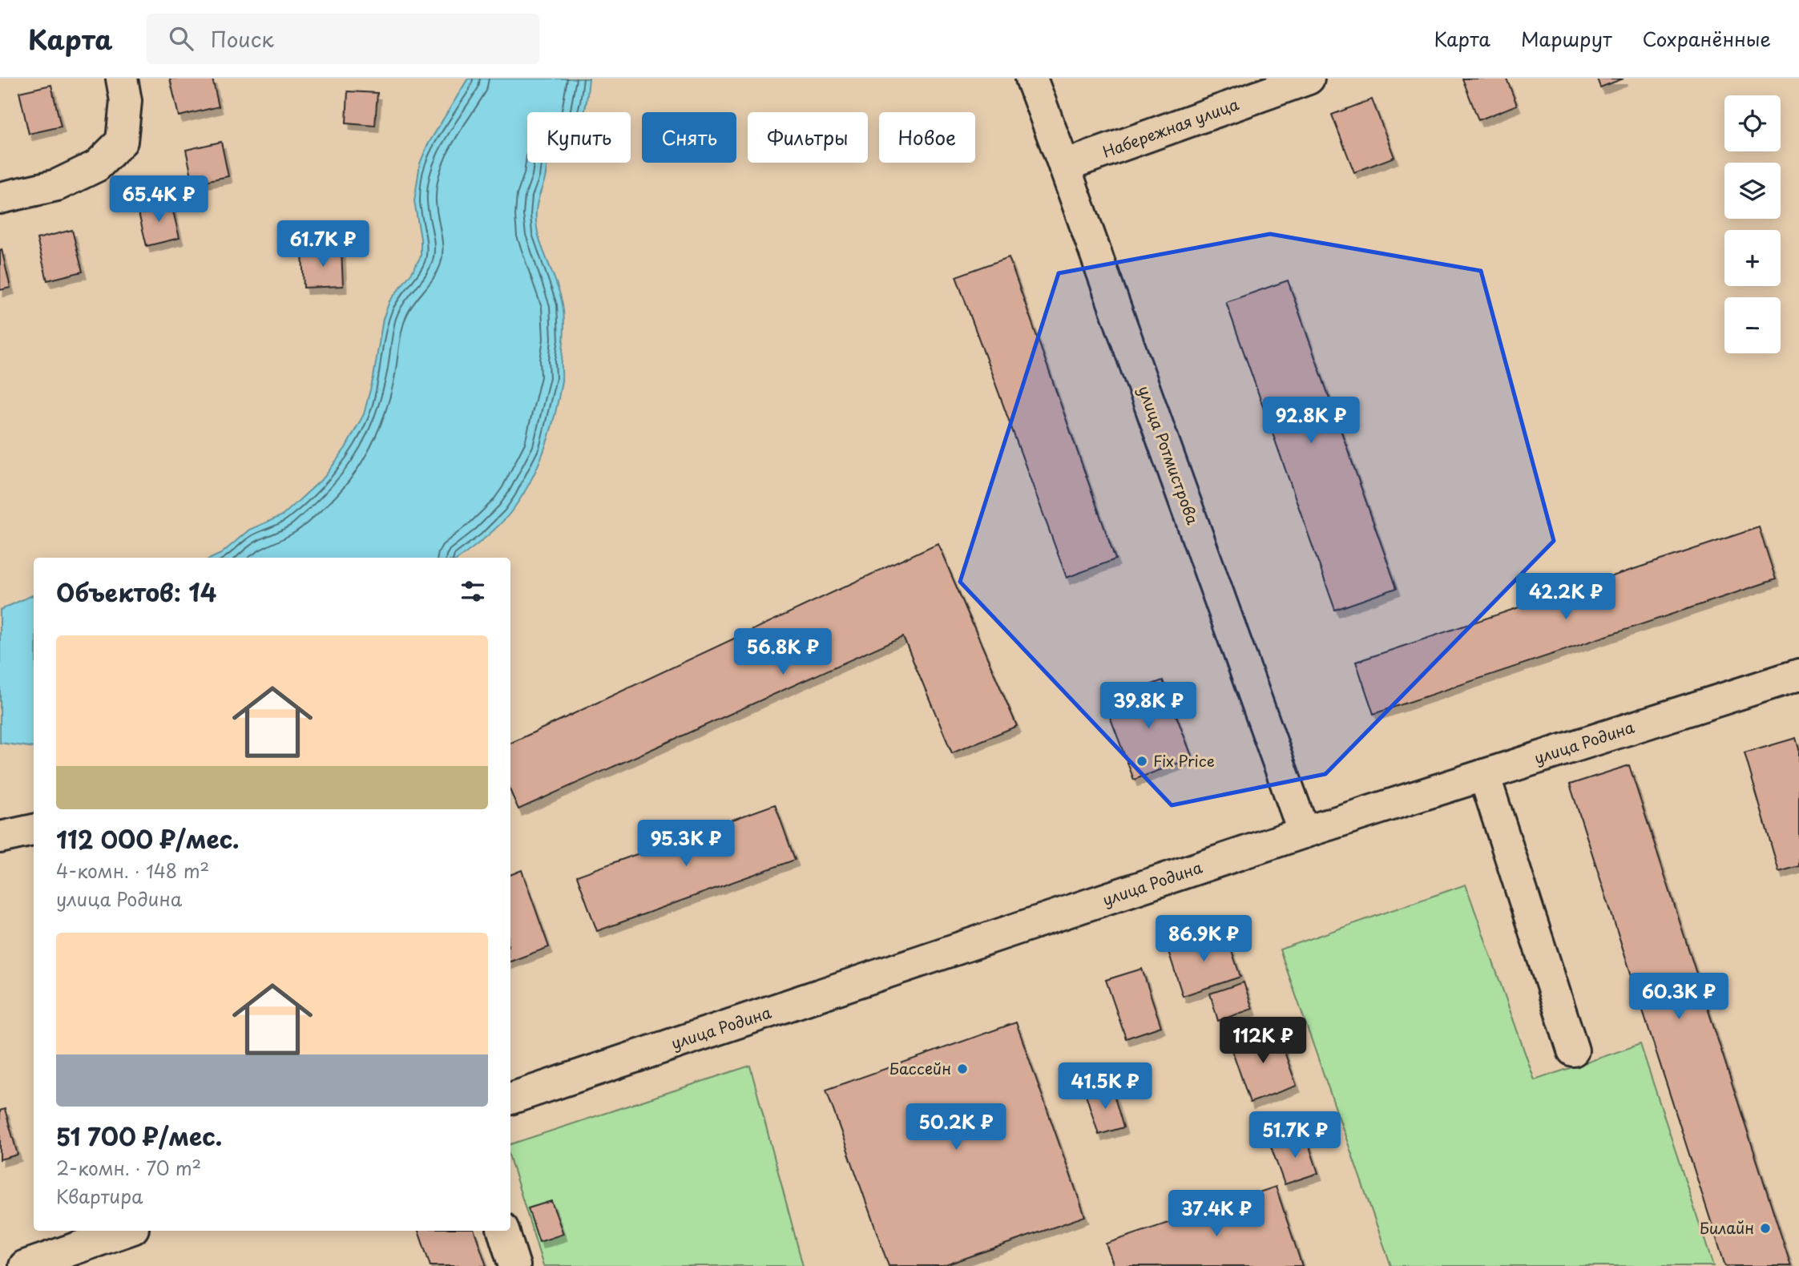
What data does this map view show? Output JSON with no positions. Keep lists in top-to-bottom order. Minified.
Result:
{"streets":{"street":["Набережная улица","улица Ротмистрова","улица Родина"]},"crossings":[["Набережная улица","улица Ротмистрова"],["улица Ротмистрова","улица Родина"]],"places":["Fix Price","Бассейн","Билайн"],"page":{"header":"Карта","search":"Поиск","nav":["Карта","Маршрут","Сохранённые"],"map_buttons":["+","−"],"chip":["Купить","Снять","Фильтры","Новое"],"price":["65.4K ₽","61.7K ₽","92.8K ₽","42.2K ₽","56.8K ₽","39.8K ₽","95.3K ₽","86.9K ₽","60.3K ₽","112K ₽","41.5K ₽","50.2K ₽","51.7K ₽","37.4K ₽"],"heading":"Объектов: 14","list":[{"name":"112 000 ₽/мес.","note":"4-комн. · 148 m² · улица Родина"},{"name":"51 700 ₽/мес.","note":"2-комн. · 70 m² · Квартира"}]}}
